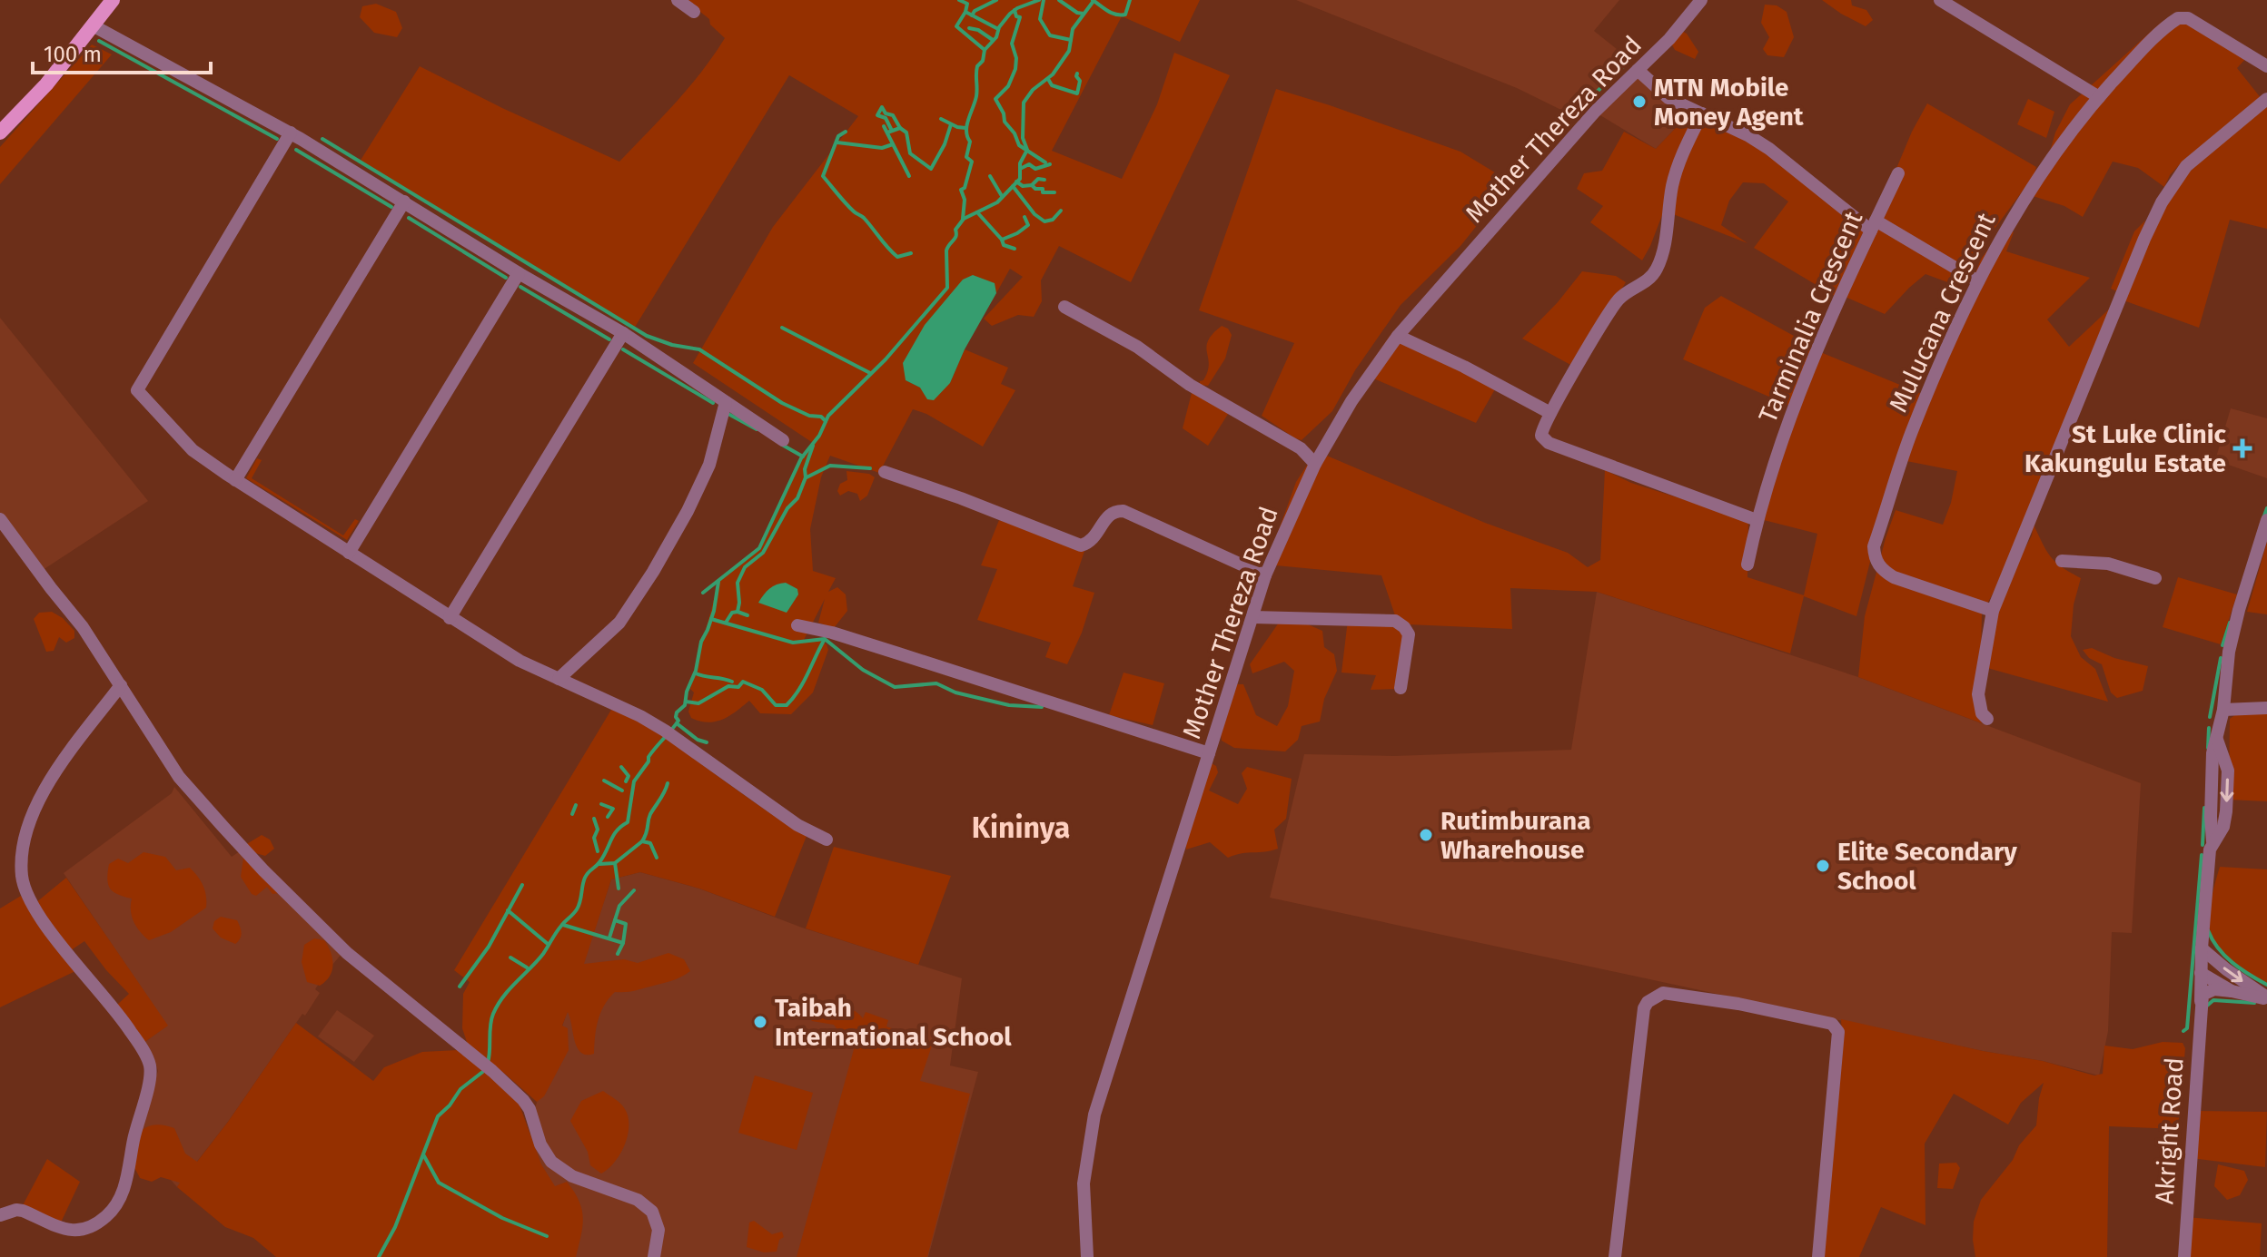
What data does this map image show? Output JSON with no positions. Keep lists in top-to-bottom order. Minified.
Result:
{"streets":{"street":["Mother Thereza Road","Mulucana Crescent","Tarminalia Crescent","Akright Road"]},"districts":["Kininya"],"places":{"other":["MTN Mobile Money Agent","Rutimburana Wharehouse","Elite Secondary School","Taibah International School"],"health":["St Luke Clinic Kakungulu Estate"]},"scale_bar":"100 m"}
